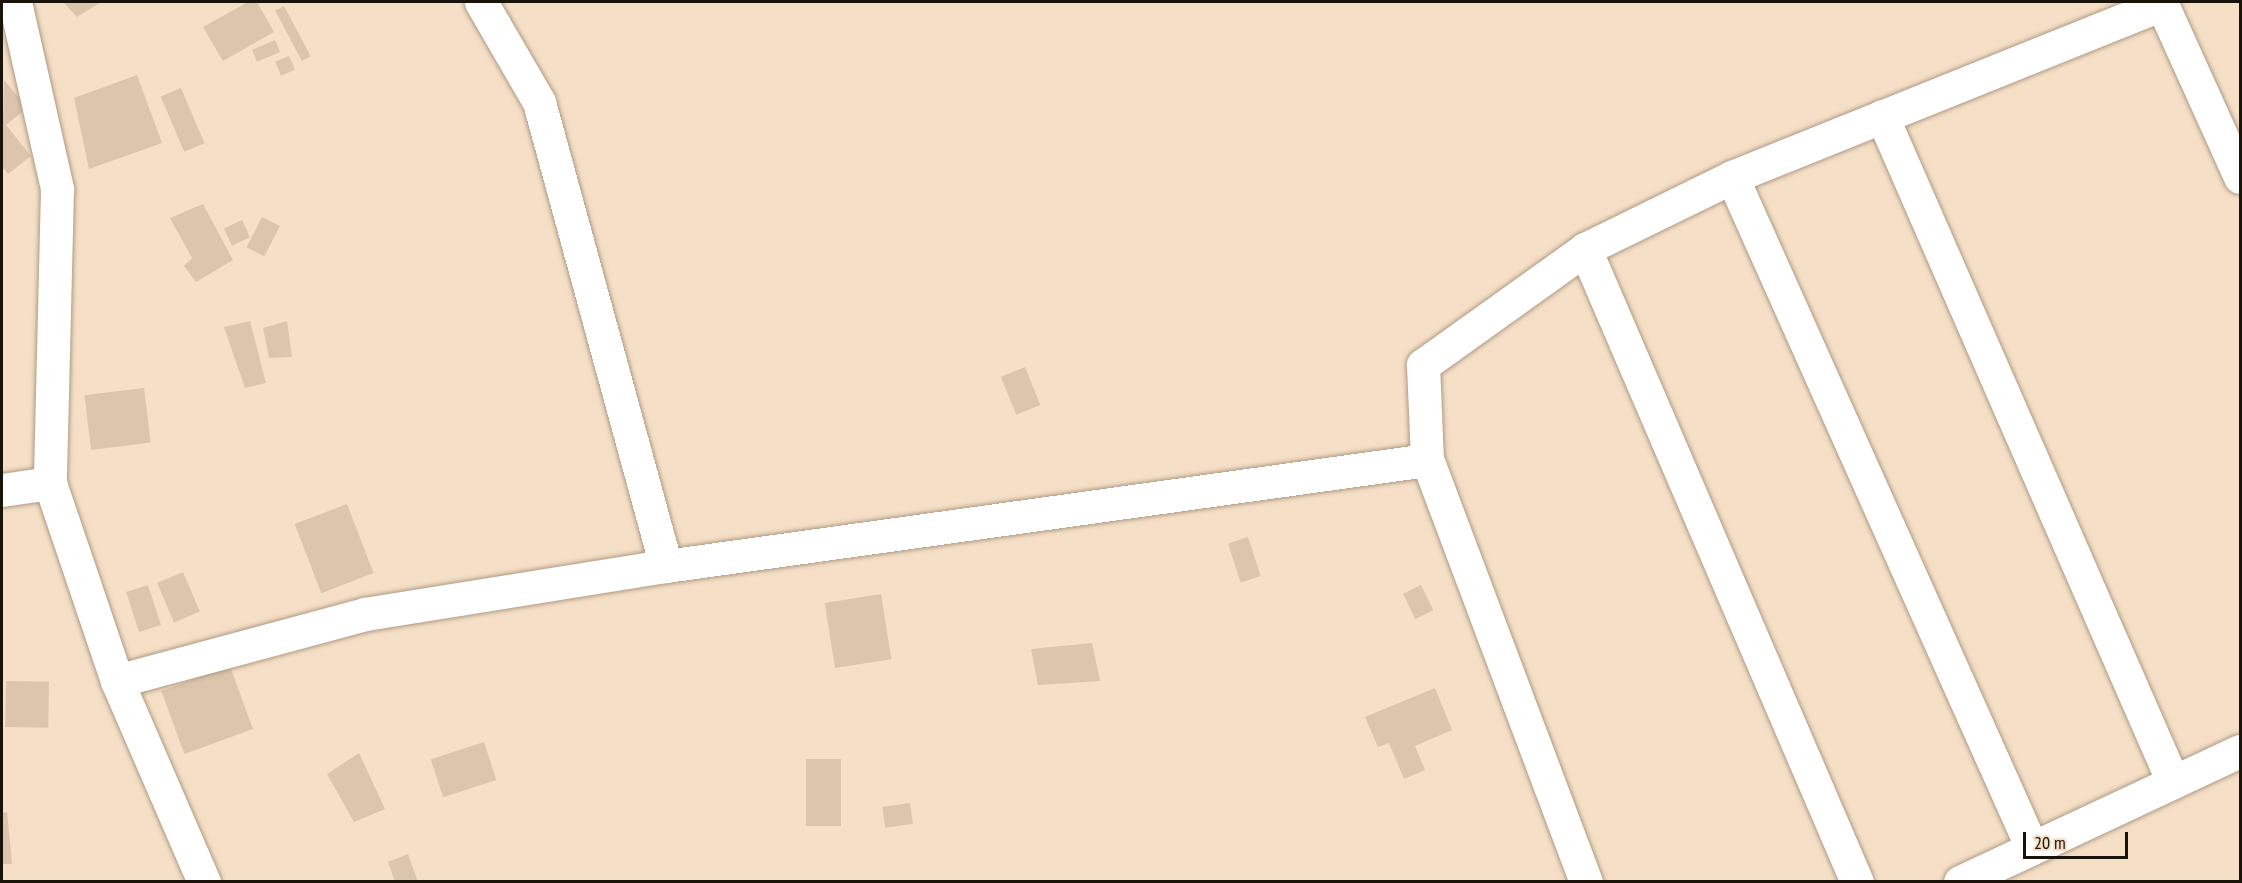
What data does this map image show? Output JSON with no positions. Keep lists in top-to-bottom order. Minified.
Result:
{"scale_bar":"20 m"}
